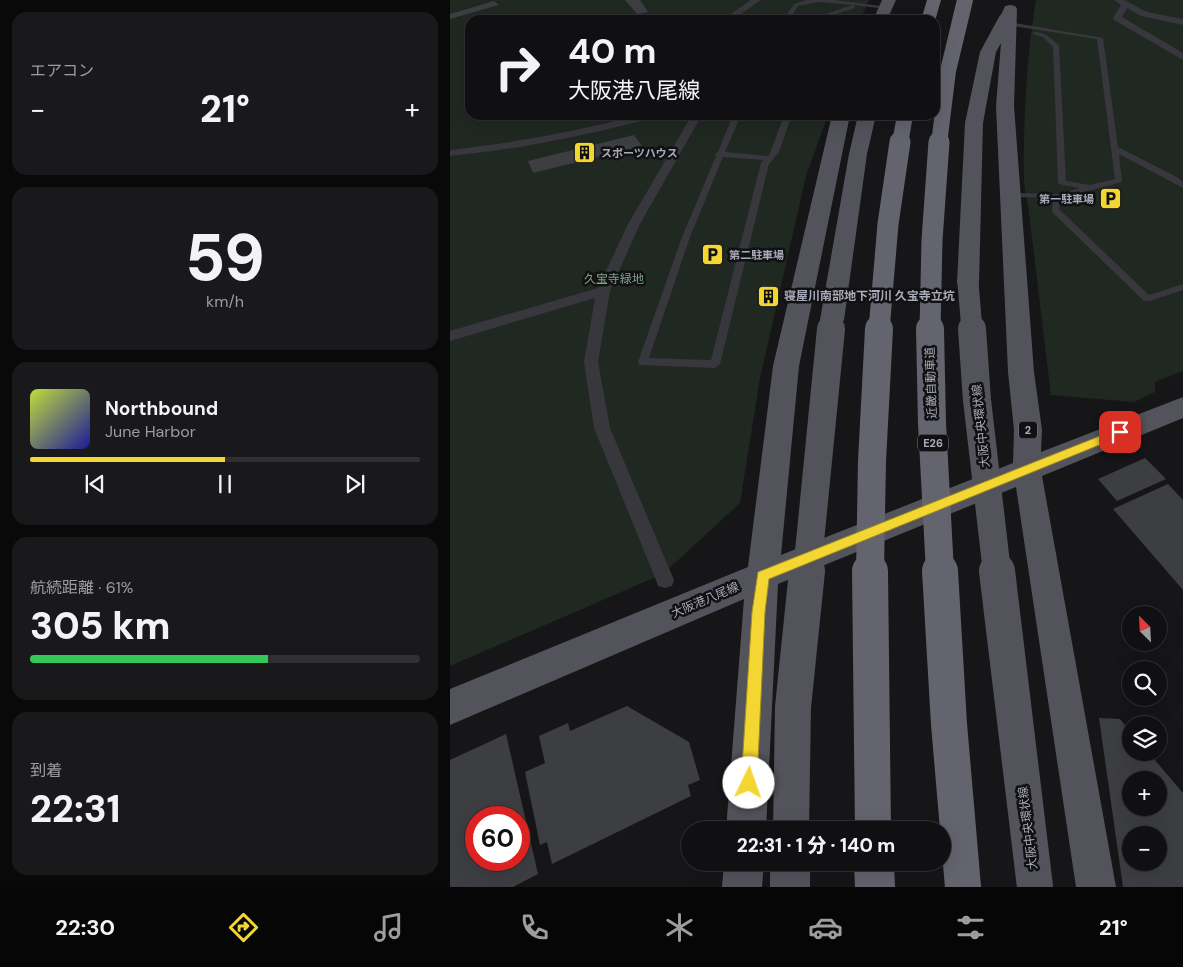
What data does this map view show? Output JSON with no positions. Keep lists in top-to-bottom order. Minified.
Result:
{"streets":{"highway":["近畿自動車道","E26"],"main road":["大阪中央環状線","2","大阪港八尾線"]},"crossings":[["大阪中央環状線","2"],["2","大阪港八尾線"]],"parks":["久宝寺緑地"],"places":{"building":["スポーツハウス","寝屋川南部地下河川 久宝寺立坑"],"parking":["第一駐車場","第二駐車場"]},"north":"top left","page":{"tile":["エアコン",["59","km/h"],["航続距離 · 61%","305 km"],["到着","22:31"]],"turn":["40 m","大阪港八尾線"],"heat":["−","21°","+"],"song":["Northbound","June Harbor"],"map_buttons":["+","−"],"limit":"60","trip":"22:31 · 1 分 · 140 m","tabs":["22:30","21°"]}}
